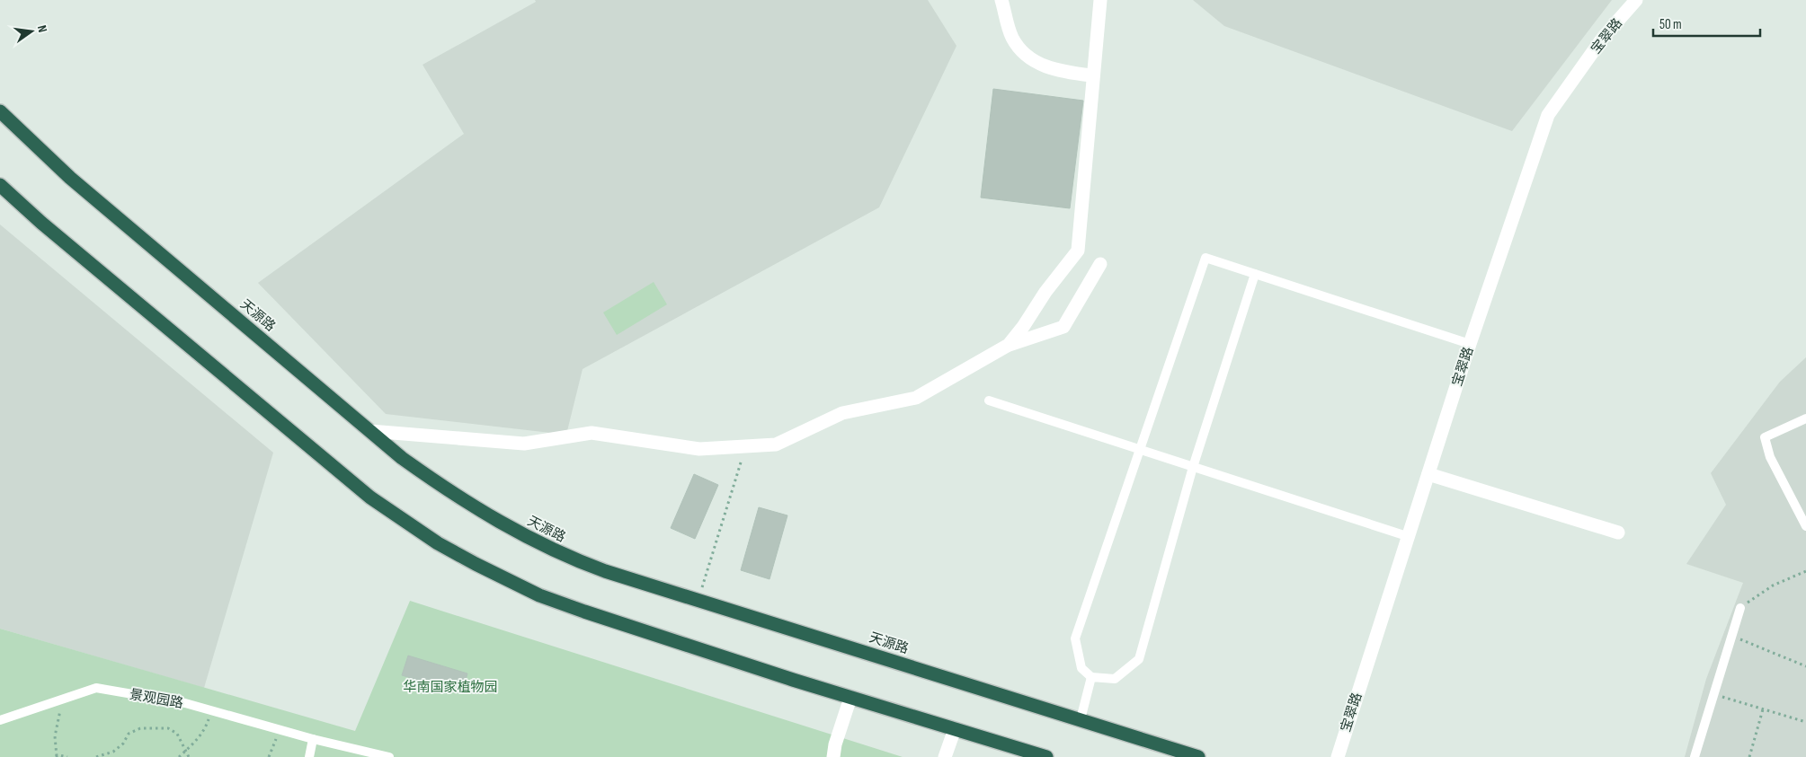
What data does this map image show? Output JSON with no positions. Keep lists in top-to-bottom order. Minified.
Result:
{"streets":{"highway":["天源路"],"street":["宝翠路"],"lane":["景观园路"]},"parks":["华南国家植物园"],"scale_bar":"50 m","north":"right"}
